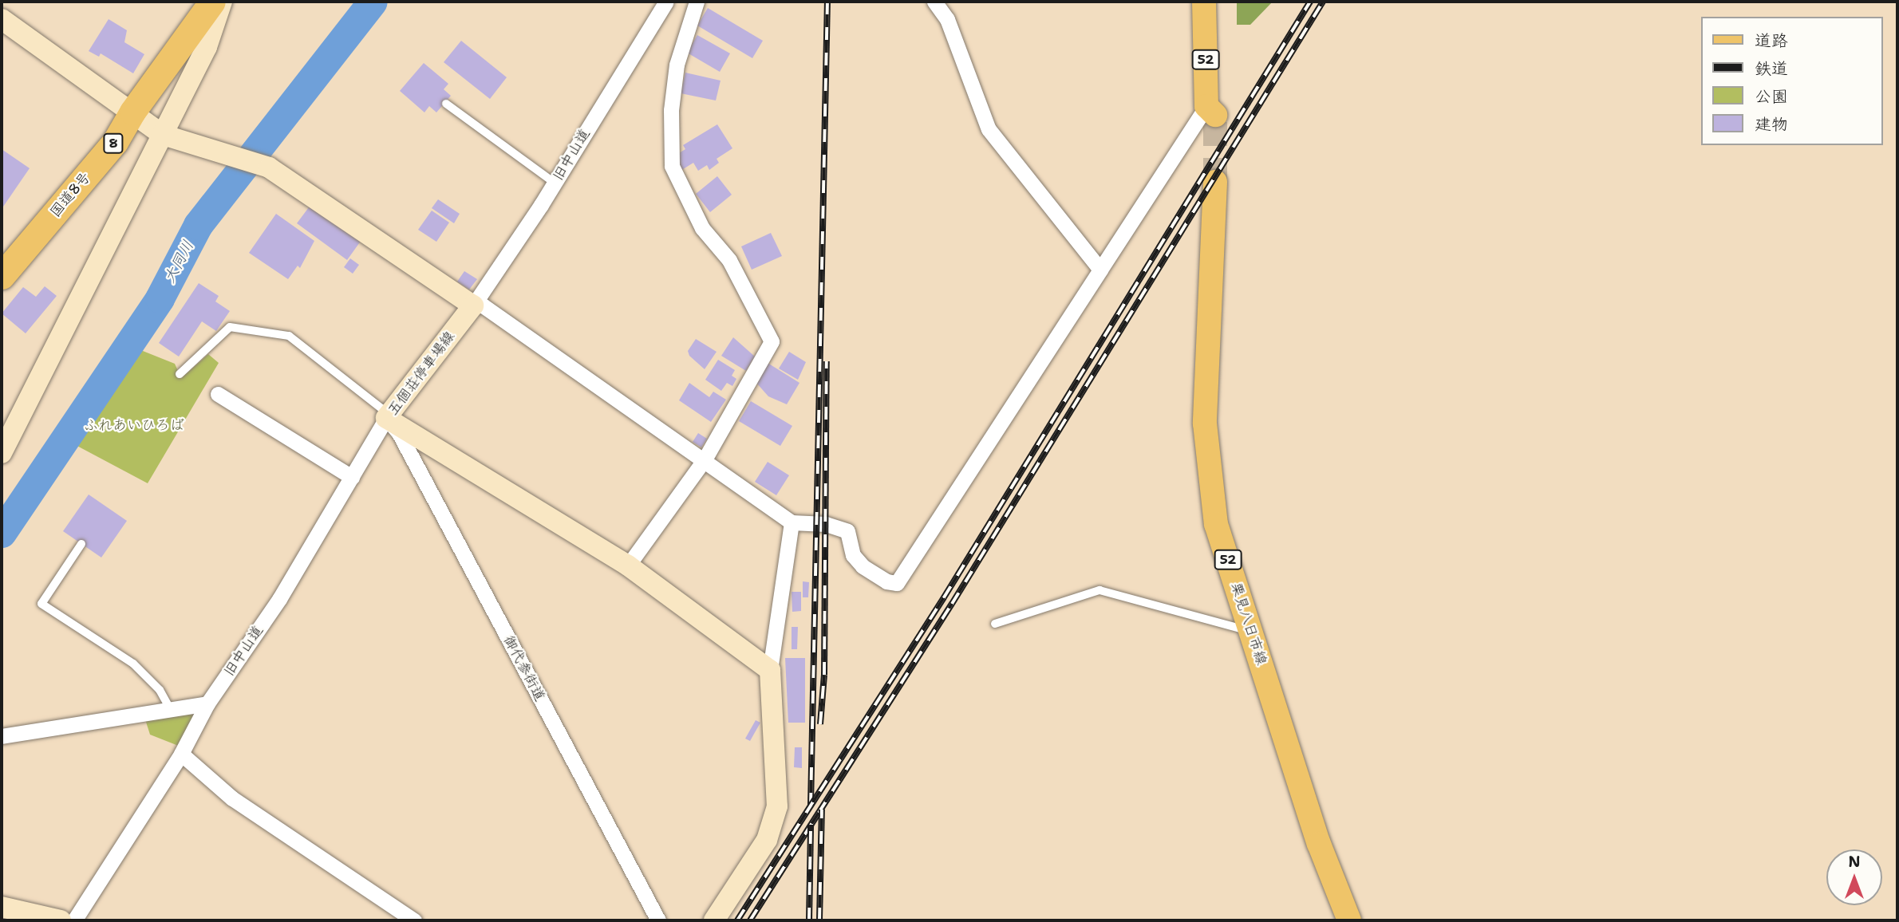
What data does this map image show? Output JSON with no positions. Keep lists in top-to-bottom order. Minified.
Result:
{"streets":{"highway":["8","国道8号"],"main road":["52","五個荘停車場線","栗見八日市線"],"street":["旧中山道","御代参街道"]},"crossings":[["旧中山道","五個荘停車場線"],["旧中山道","御代参街道"],["五個荘停車場線","御代参街道"]],"water":["大同川"],"parks":["ふれあいひろば"],"legend":["道路","鉄道","公園","建物"],"north":"top"}
